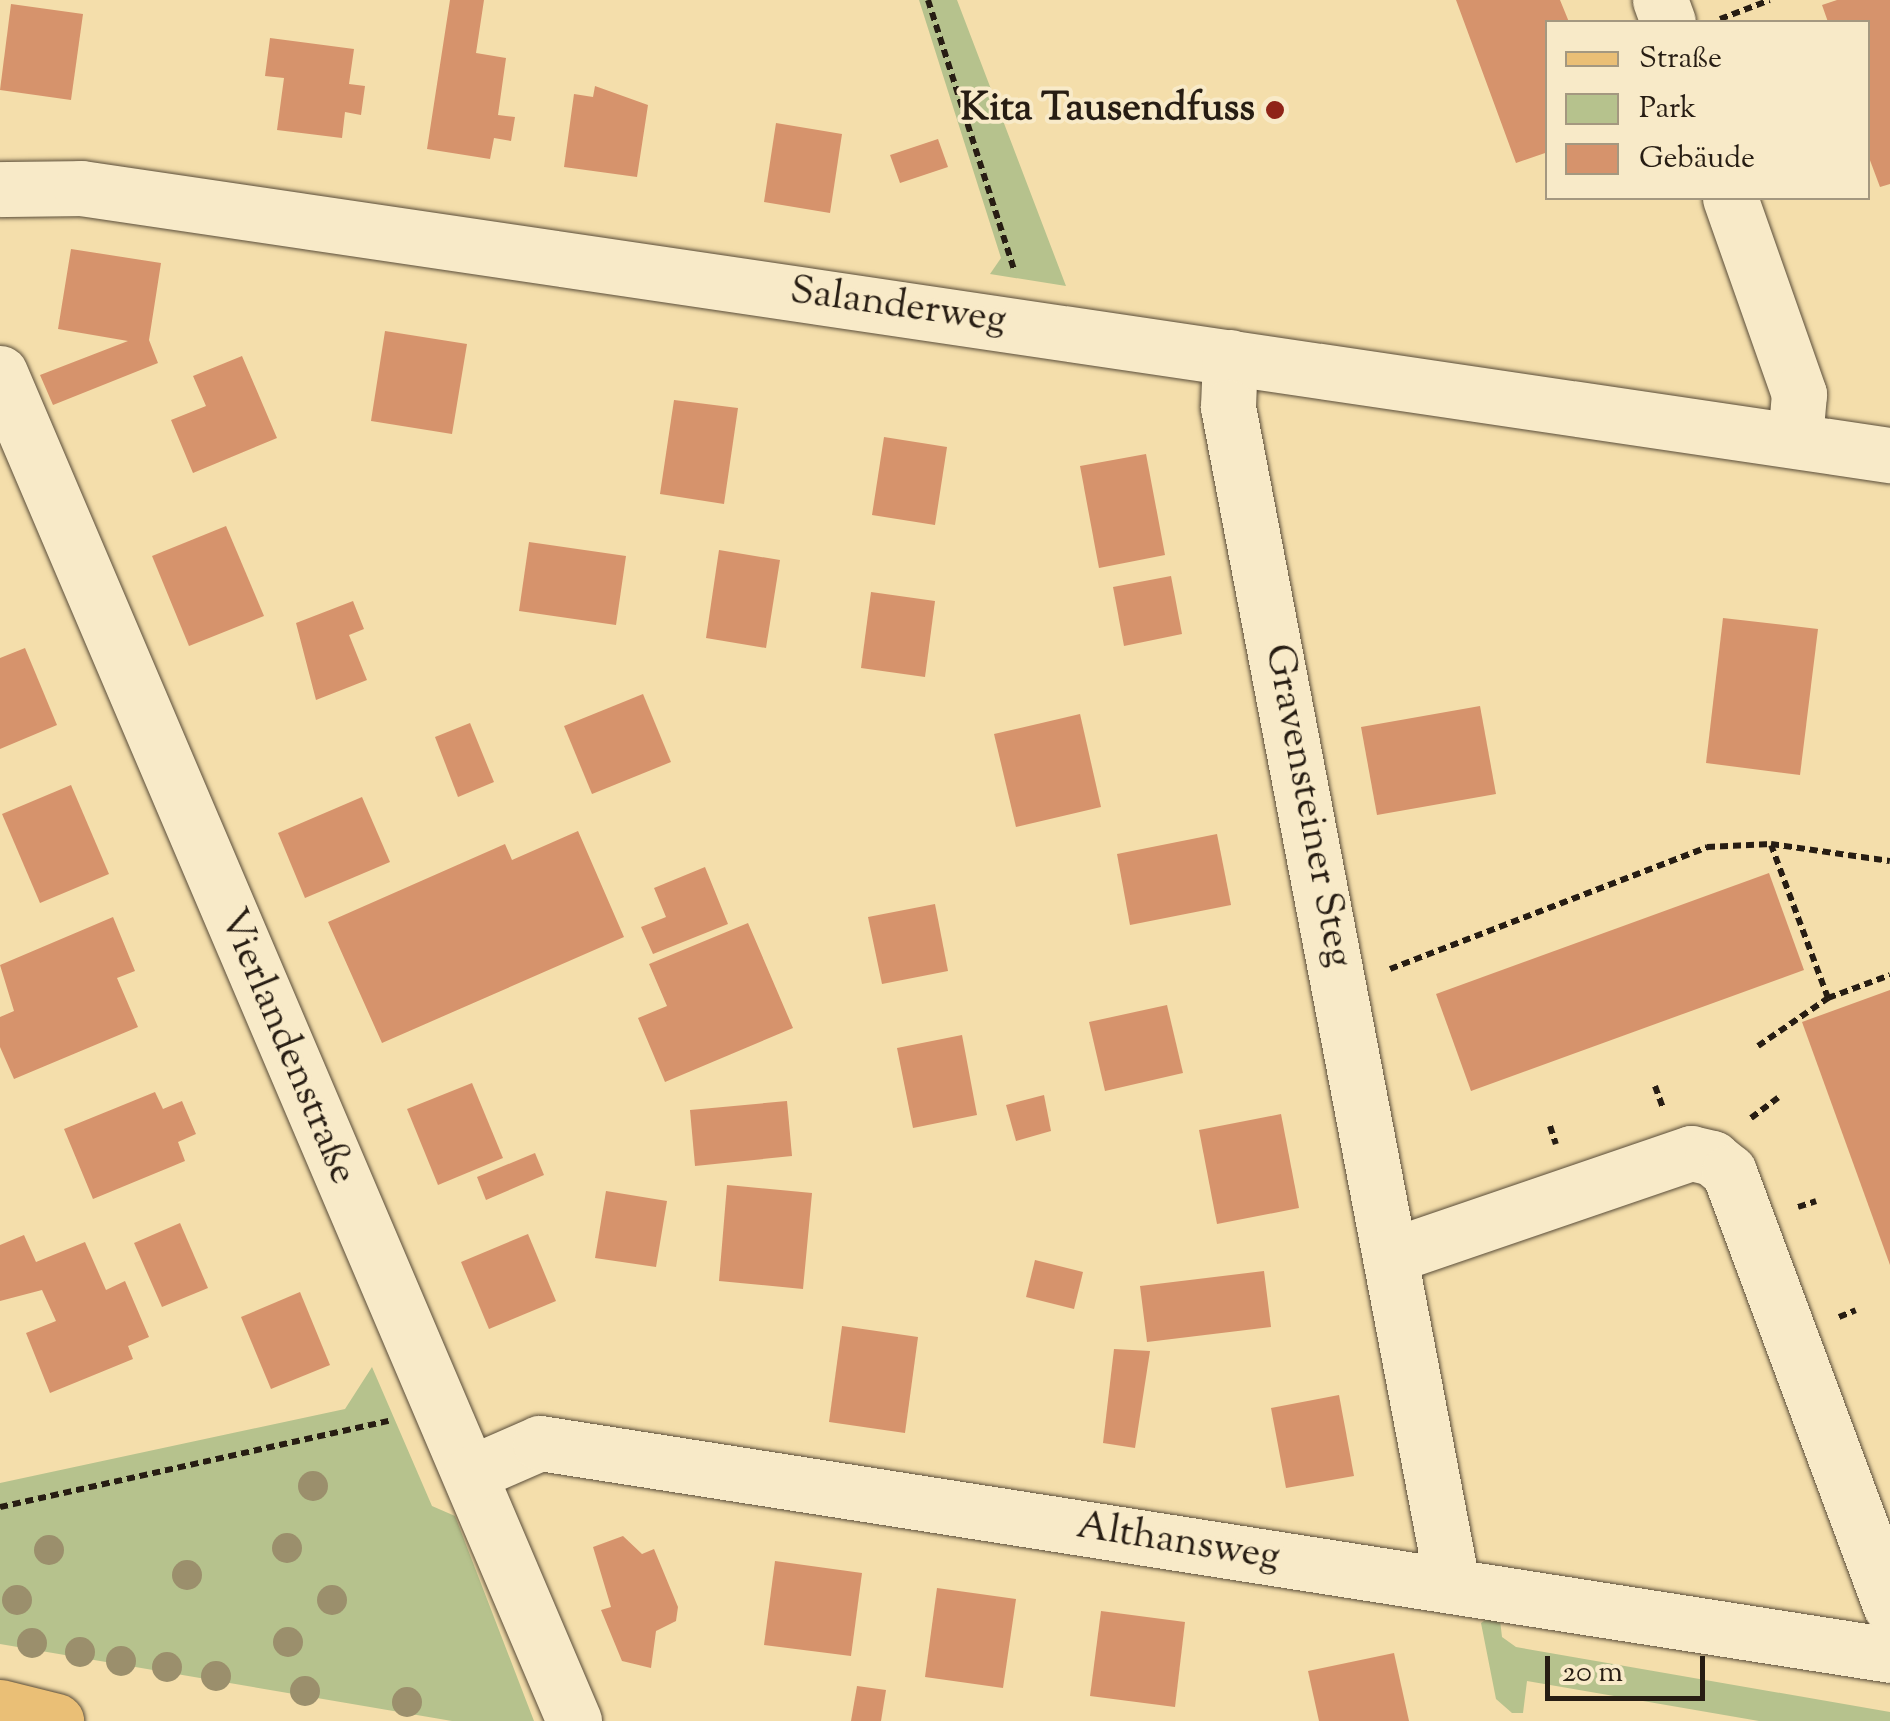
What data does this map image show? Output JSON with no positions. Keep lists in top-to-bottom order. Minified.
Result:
{"streets":{"street":["Salanderweg","Gravensteiner Steg","Vierlandenstraße","Althansweg"]},"crossings":[["Salanderweg","Gravensteiner Steg"],["Gravensteiner Steg","Althansweg"],["Vierlandenstraße","Althansweg"]],"places":["Kita Tausendfuss"],"legend":["Straße","Park","Gebäude"],"scale_bar":"20 m"}
